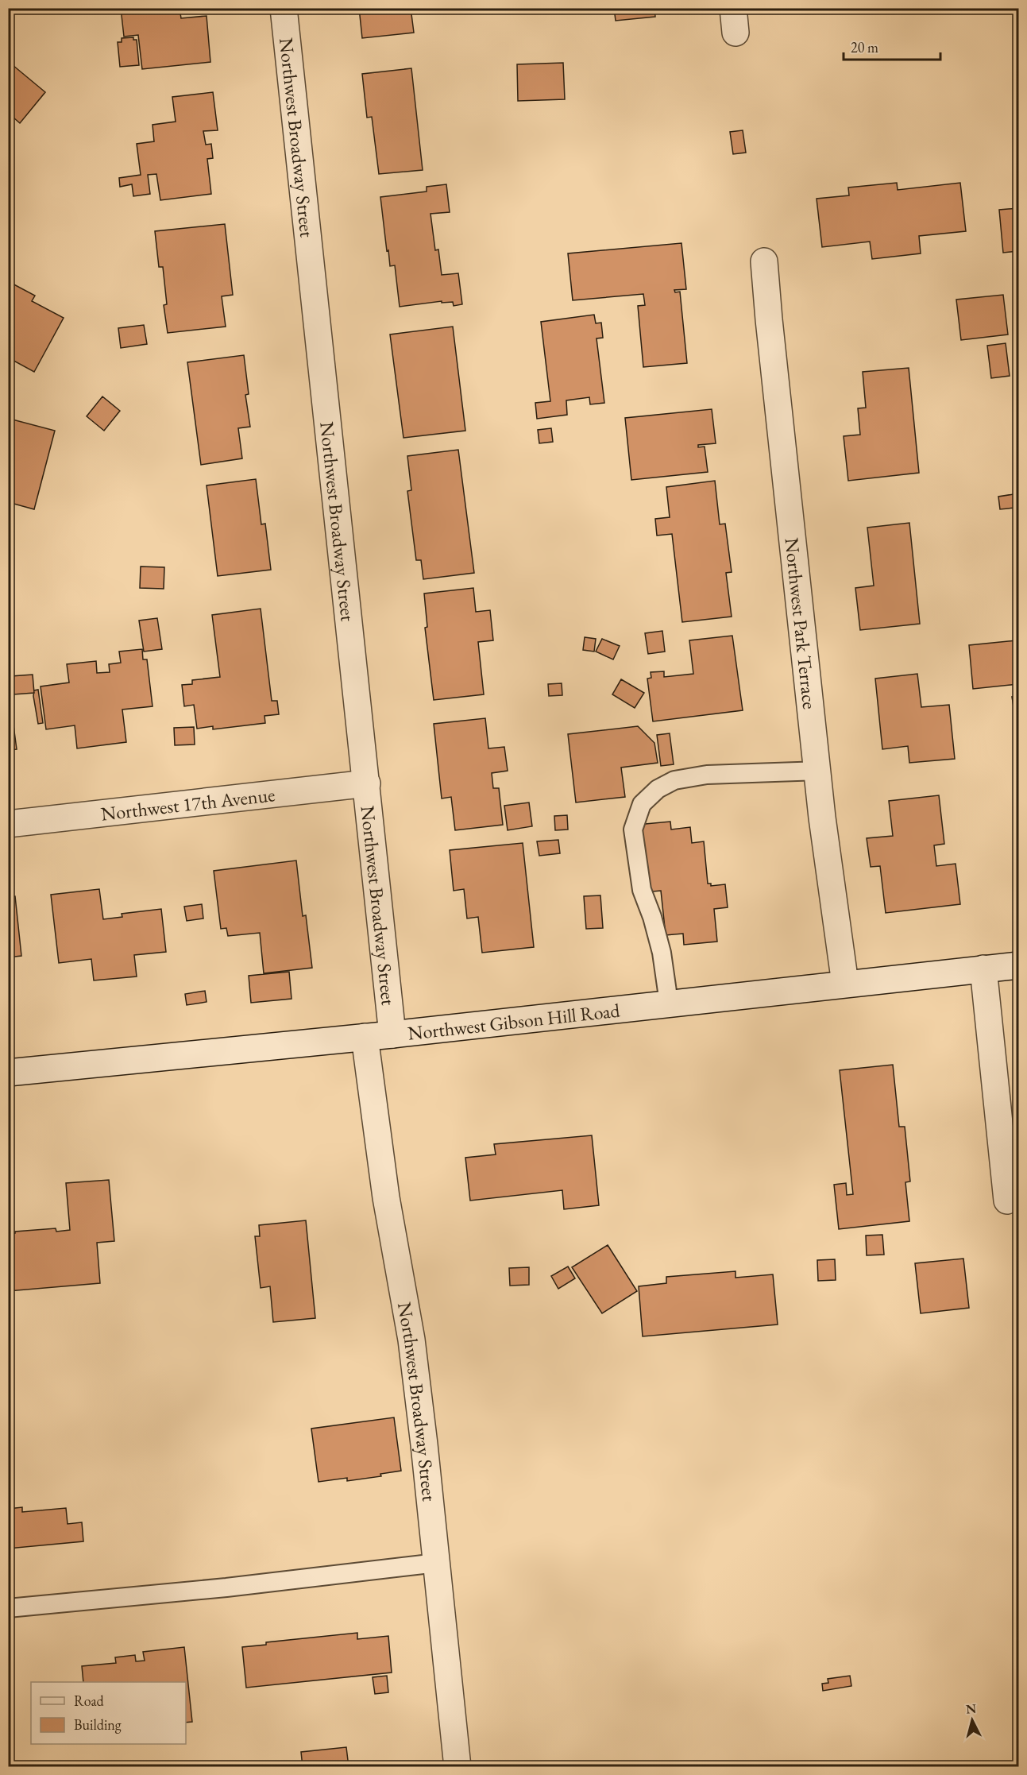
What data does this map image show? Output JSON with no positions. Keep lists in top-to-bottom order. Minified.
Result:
{"streets":{"street":["Northwest Broadway Street","Northwest Park Terrace","Northwest 17th Avenue","Northwest Gibson Hill Road"]},"crossings":[["Northwest Broadway Street","Northwest 17th Avenue"],["Northwest Broadway Street","Northwest Gibson Hill Road"],["Northwest Park Terrace","Northwest Gibson Hill Road"]],"legend":["Road","Building"],"scale_bar":"20 m","north":"top"}
